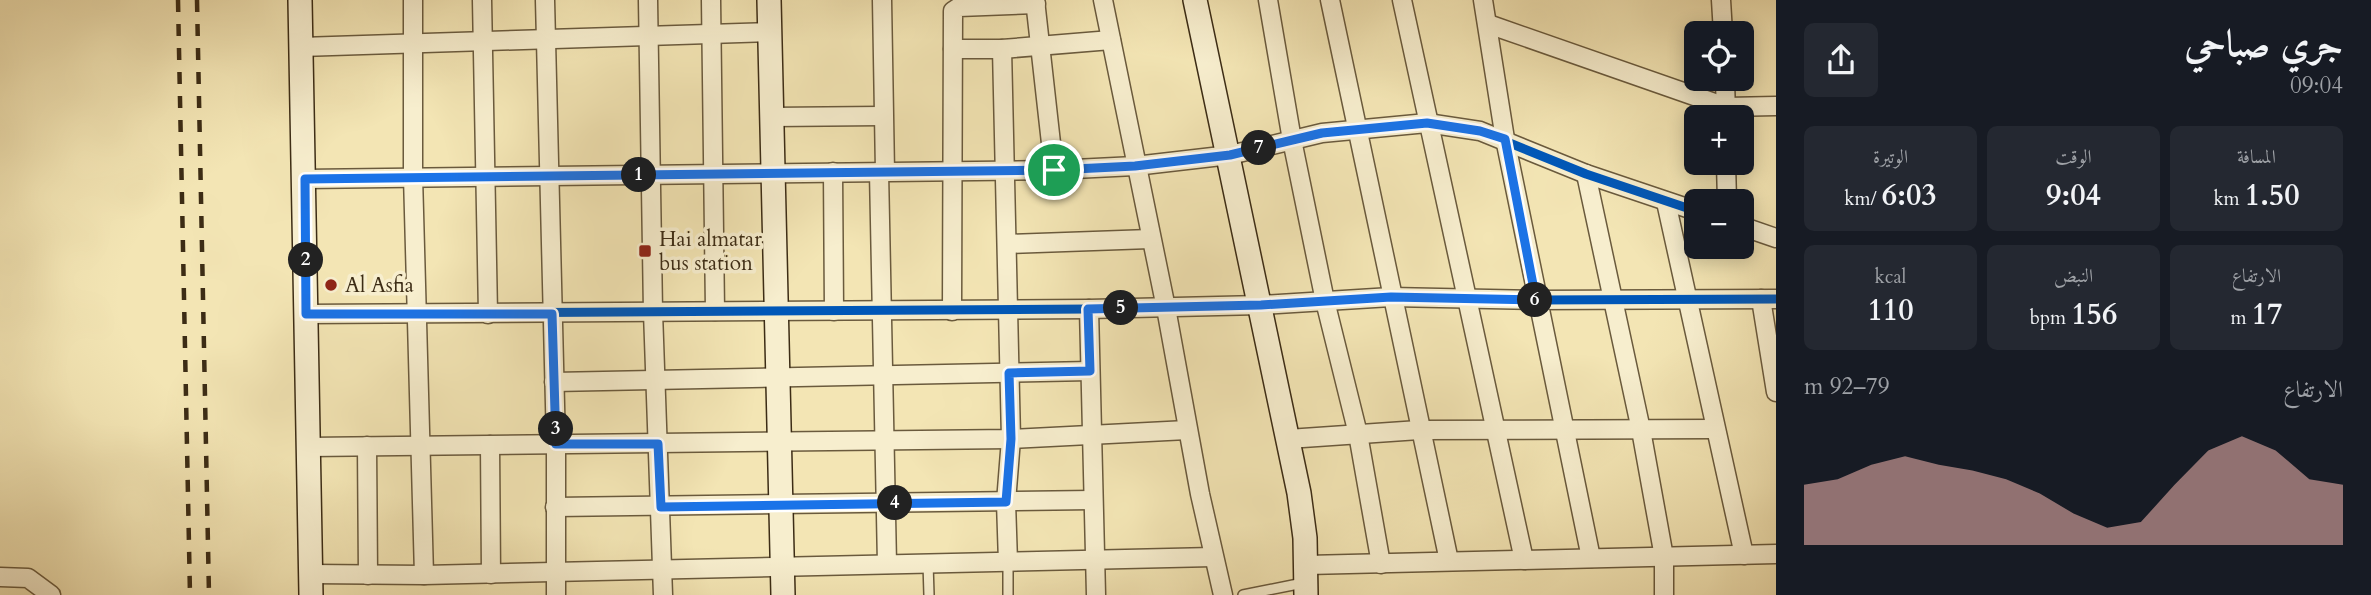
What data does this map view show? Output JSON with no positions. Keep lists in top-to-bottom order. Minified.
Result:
{"places":{"transit":["Hai almatar bus station"],"other":["Al Asfia"]},"page":{"heading":["جري صباحي","09:04"],"map_buttons":["+","−"],"stats":[["المسافة","1.50 km"],["الوقت","9:04"],["الوتيرة","6:03 /km"],["الارتفاع","17 m"],["النبض","156 bpm"],["kcal","110"]],"pins":["7","1","2","6","5","3","4"],"chart":["الارتفاع","79–92 m"]}}
